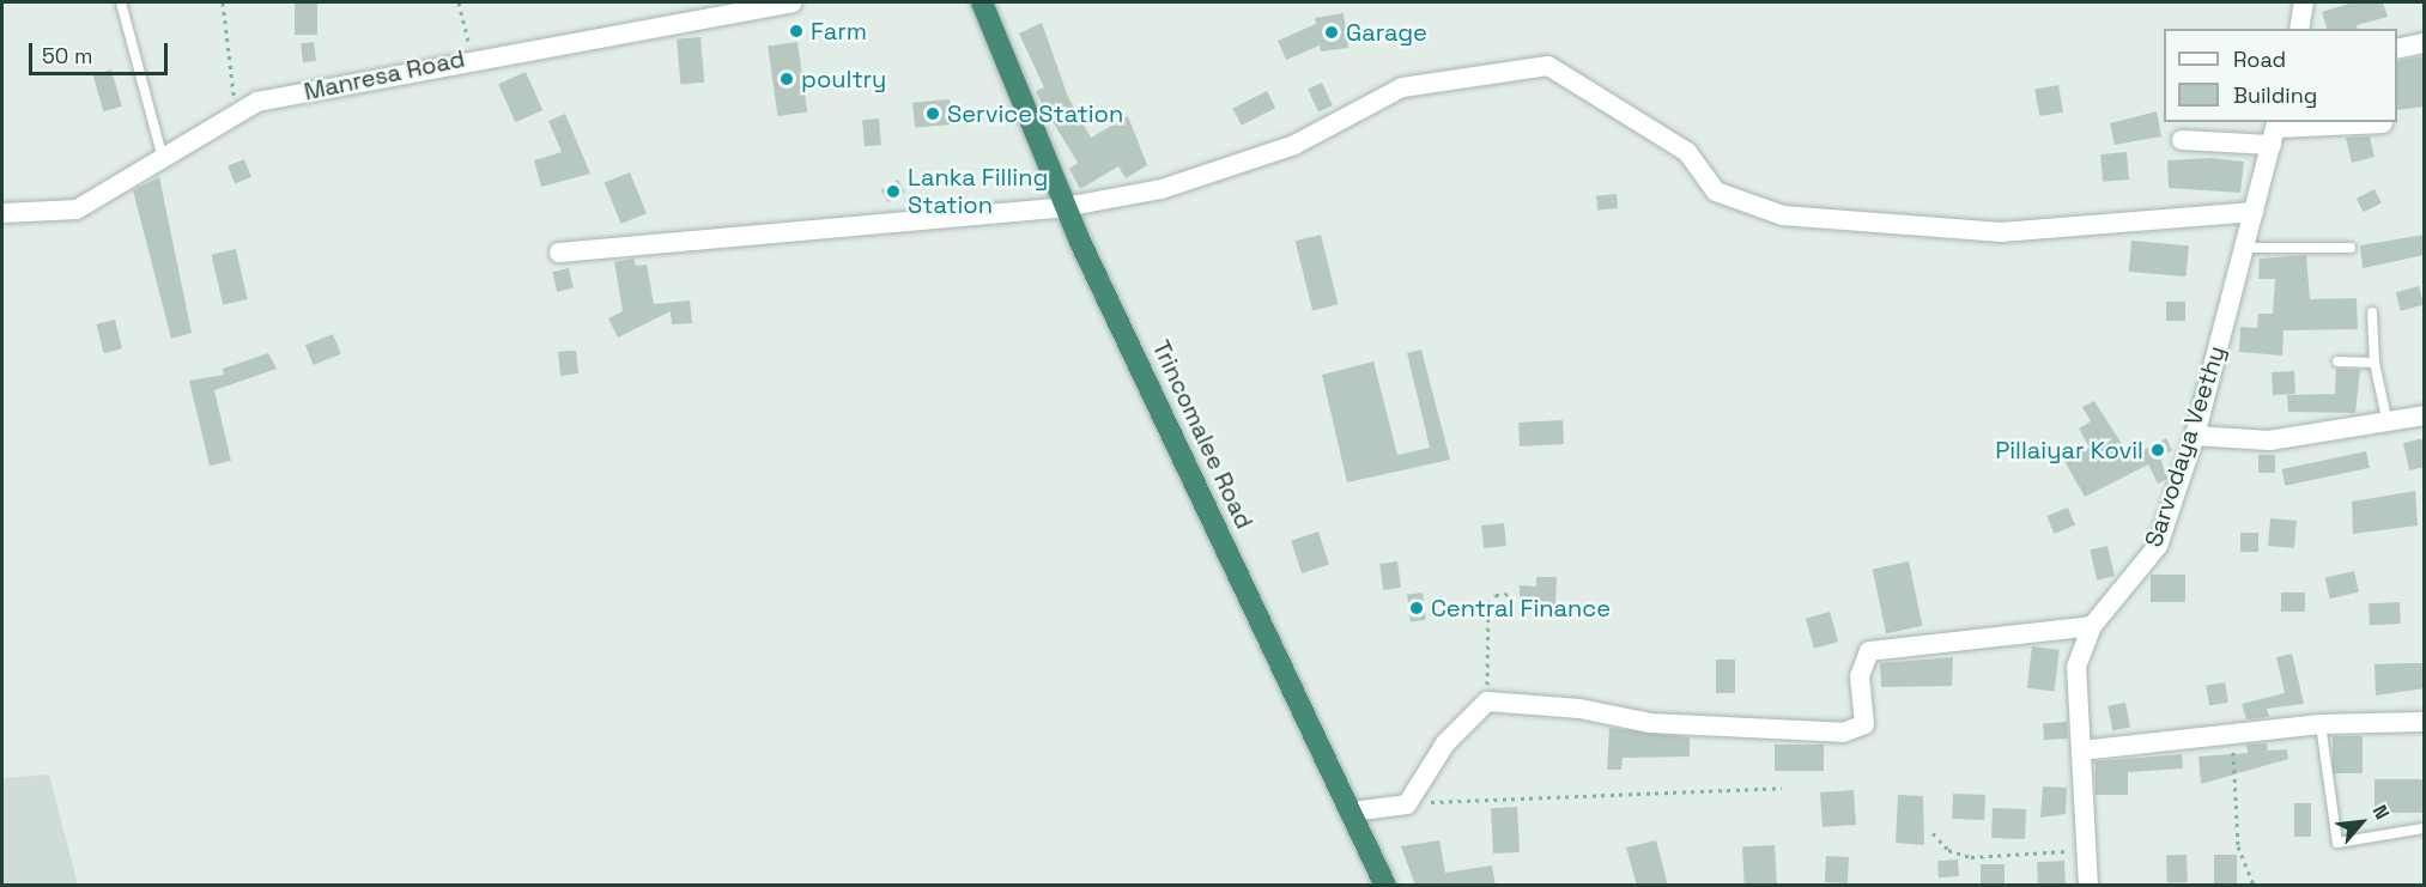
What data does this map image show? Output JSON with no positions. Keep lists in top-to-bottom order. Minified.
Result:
{"streets":{"highway":["Trincomalee Road"],"street":["Manresa Road","Sarvodaya Veethy"]},"places":["Farm","Garage","poultry","Service Station","Lanka Filling Station","Pillaiyar Kovil","Central Finance"],"legend":["Road","Building"],"scale_bar":"50 m","north":"top right"}
